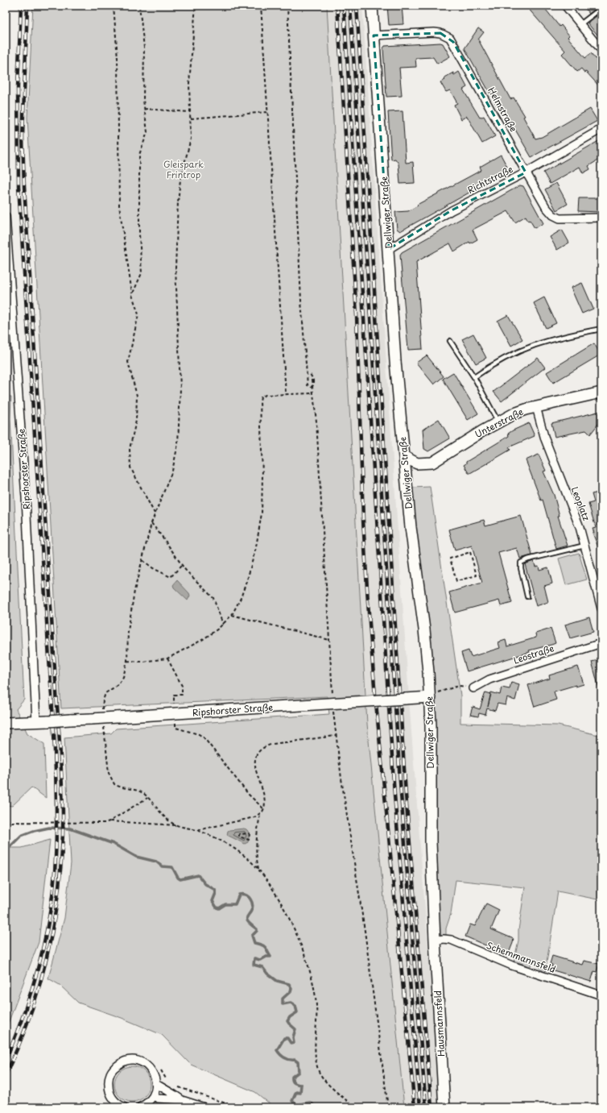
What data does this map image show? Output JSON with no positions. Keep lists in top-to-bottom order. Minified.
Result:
{"streets":{"main road":["Dellwiger Straße","Unterstraße","Ripshorster Straße","Hausmannsfeld"],"street":["Helmstraße","Richtstraße","Leoplatz","Leostraße","Schemmannsfeld"]},"crossings":[["Helmstraße","Richtstraße"],["Helmstraße","Dellwiger Straße"],["Richtstraße","Dellwiger Straße"],["Dellwiger Straße","Unterstraße"],["Dellwiger Straße","Ripshorster Straße"],["Dellwiger Straße","Schemmannsfeld"],["Dellwiger Straße","Hausmannsfeld"],["Unterstraße","Leoplatz"],["Schemmannsfeld","Hausmannsfeld"]],"parks":["Gleispark Frintrop"]}
